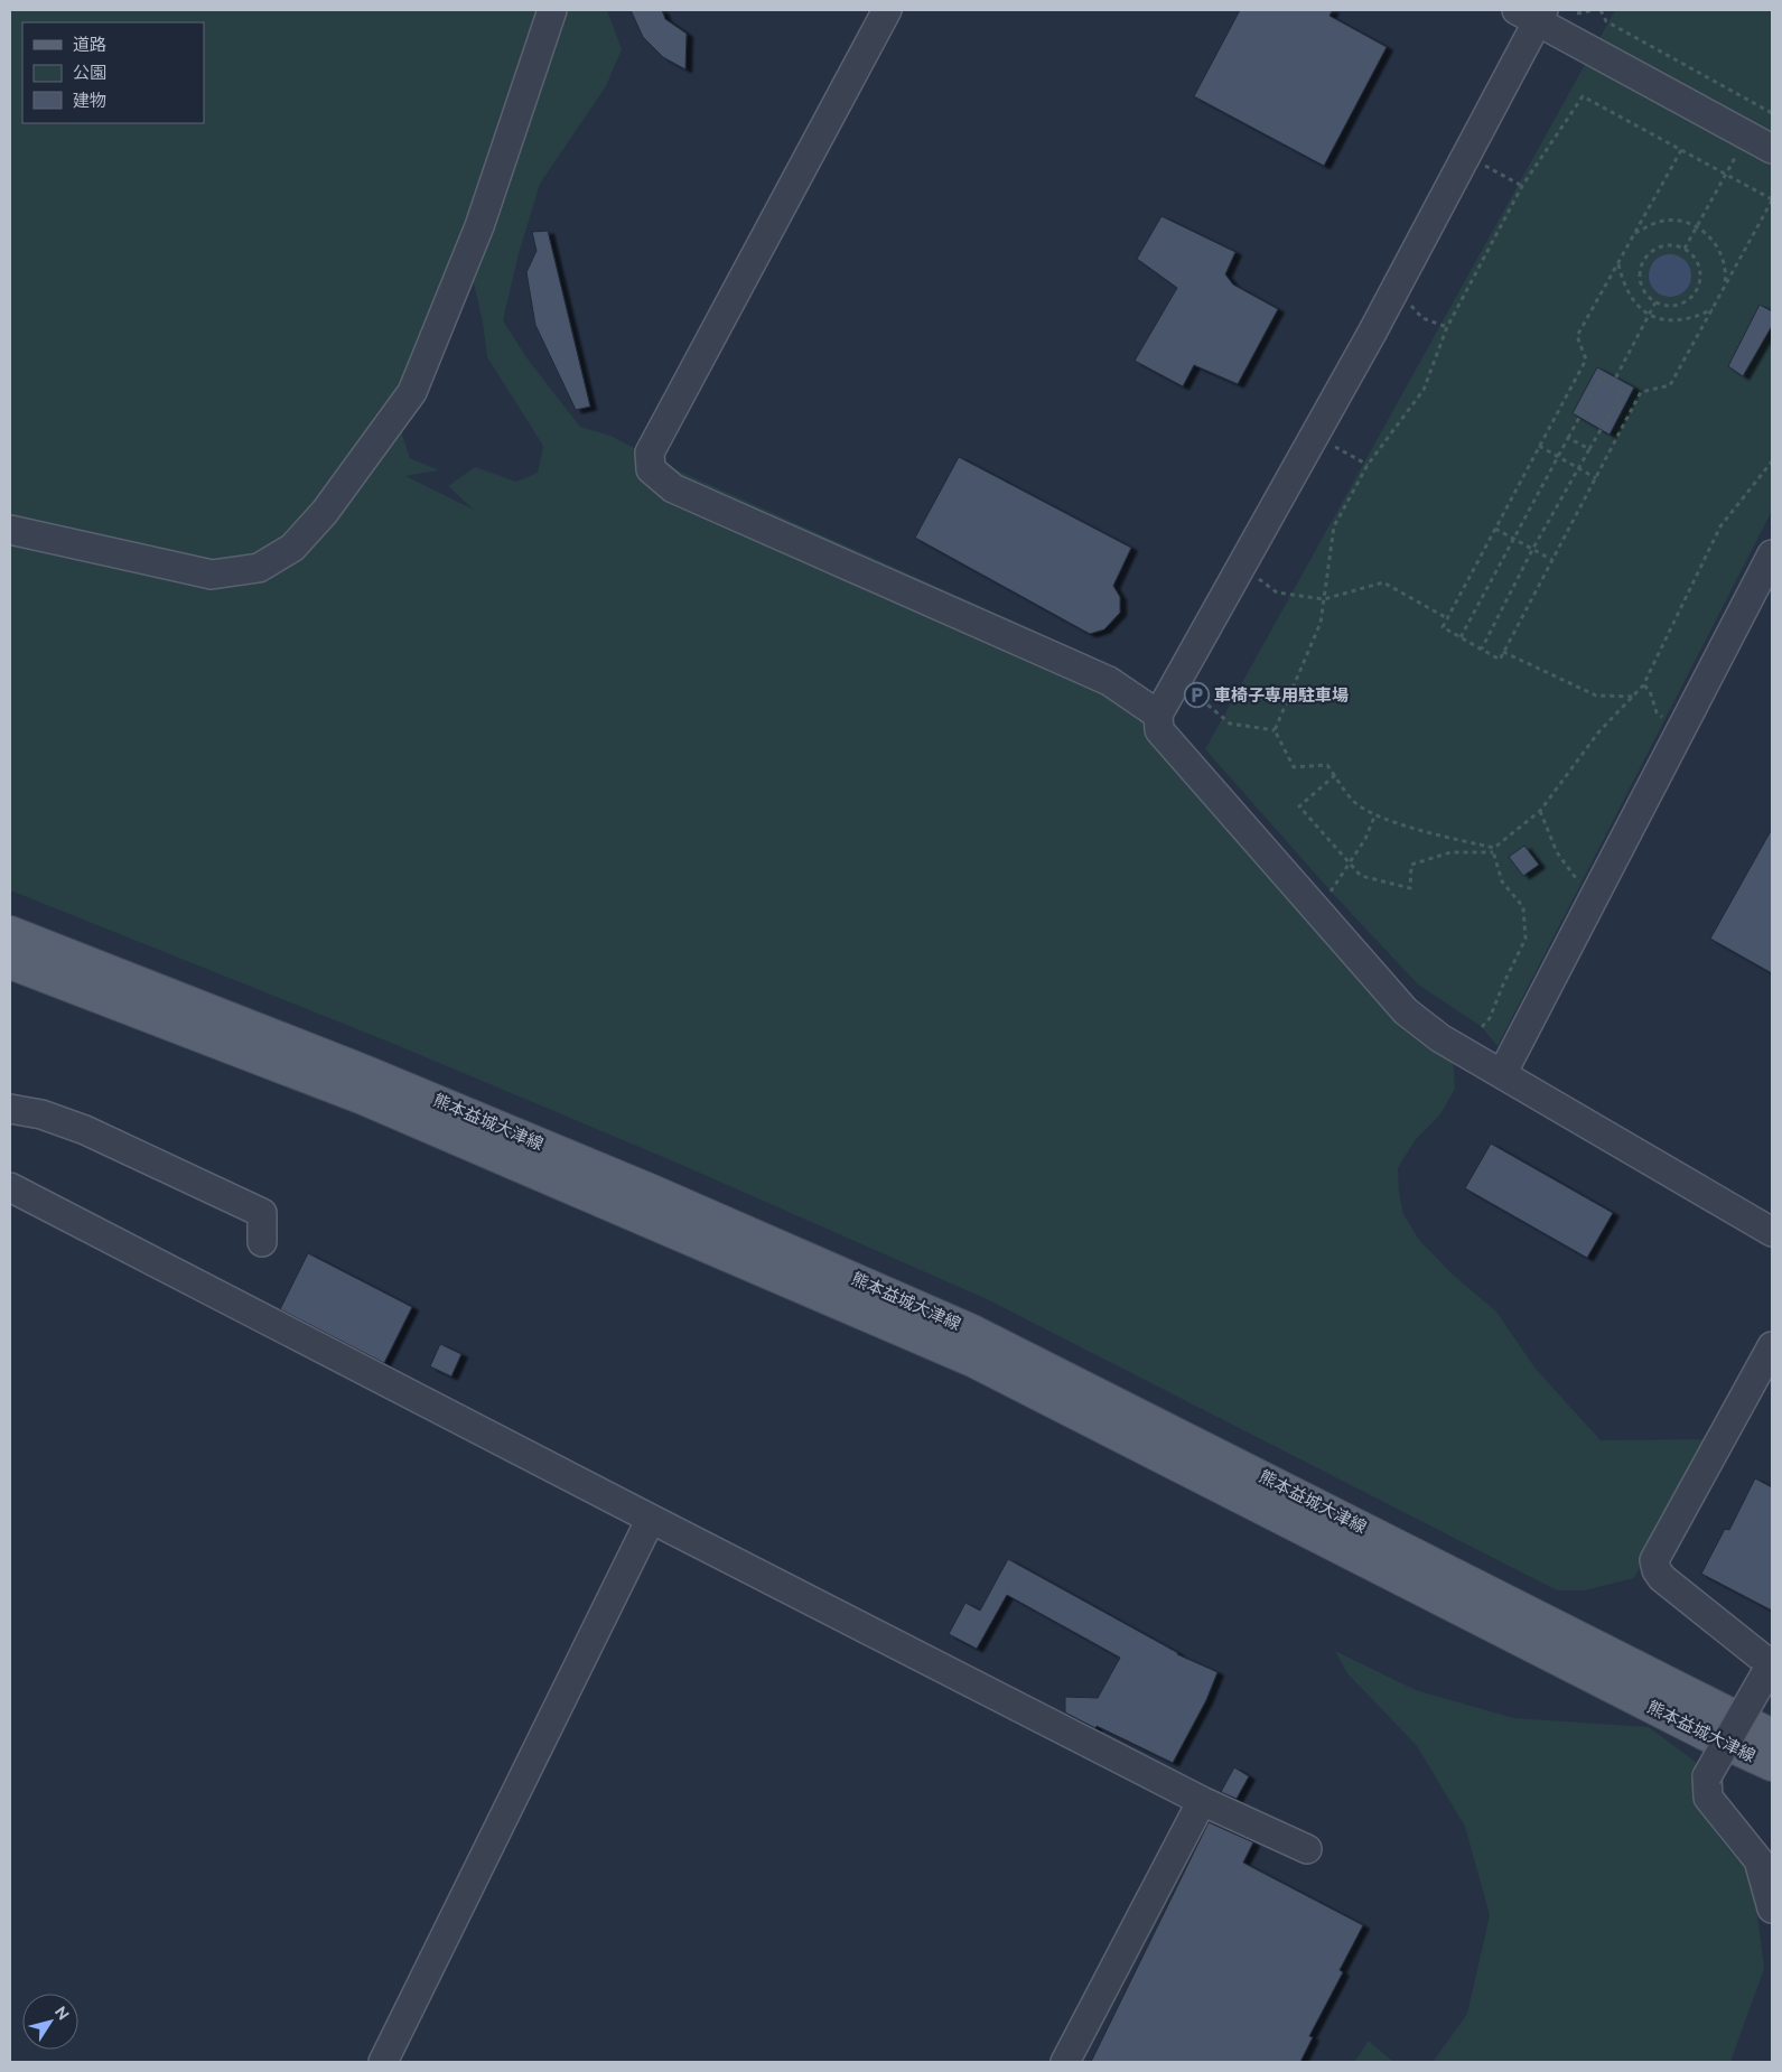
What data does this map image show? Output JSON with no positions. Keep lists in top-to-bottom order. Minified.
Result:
{"streets":{"main road":["熊本益城大津線"]},"places":{"parking":["車椅子専用駐車場"]},"legend":["道路","公園","建物"],"north":"top right"}
